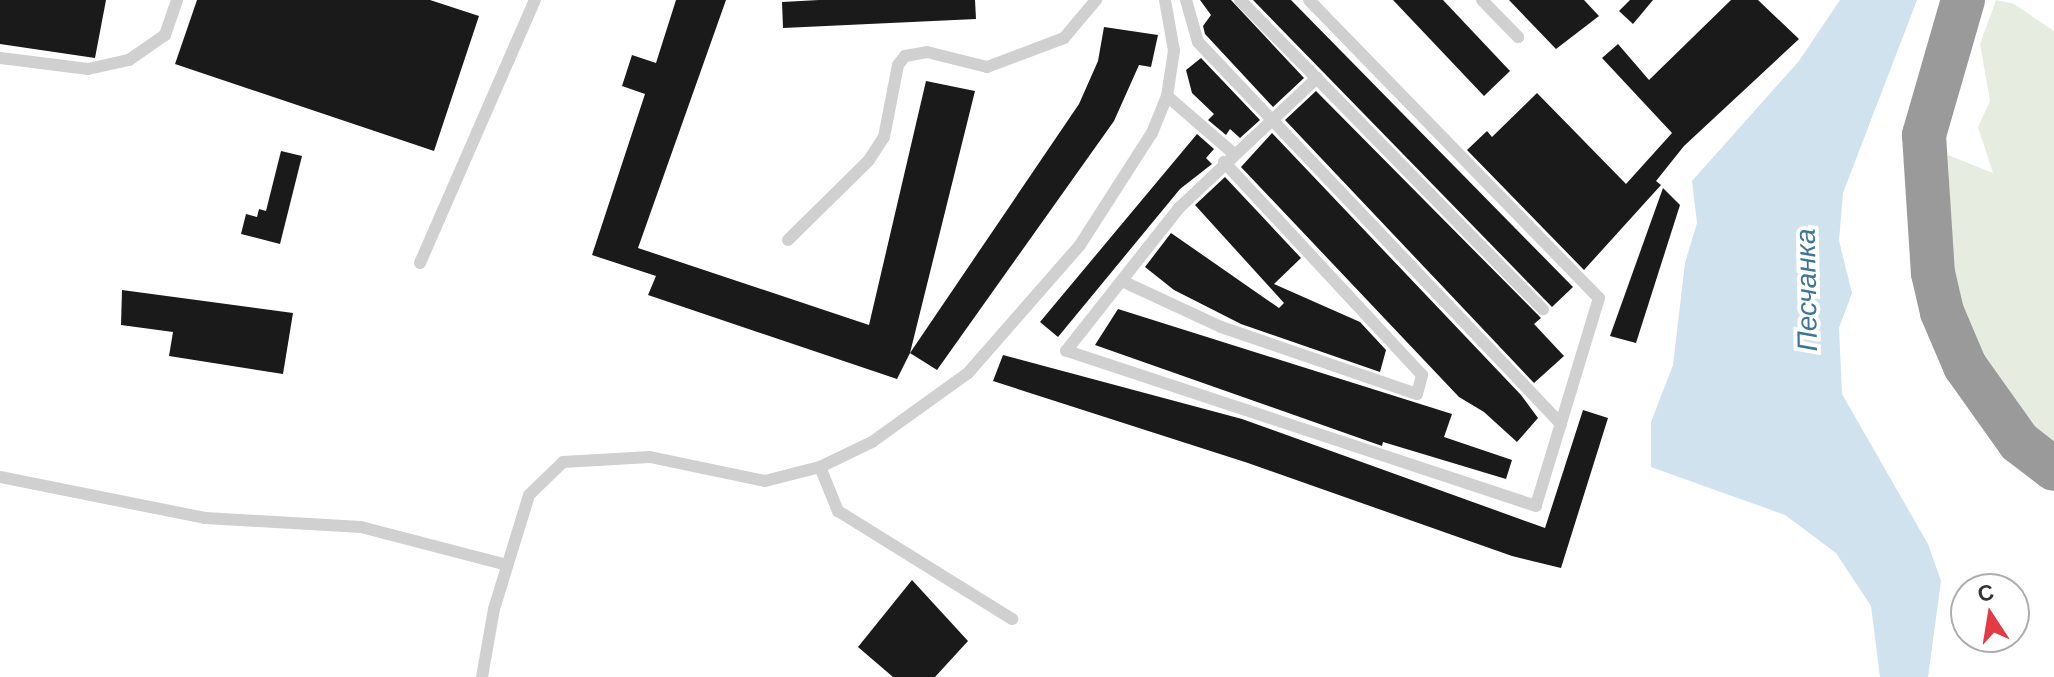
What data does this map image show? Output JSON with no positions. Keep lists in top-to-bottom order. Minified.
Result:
{"water":["Песчанка"],"north":"top"}
